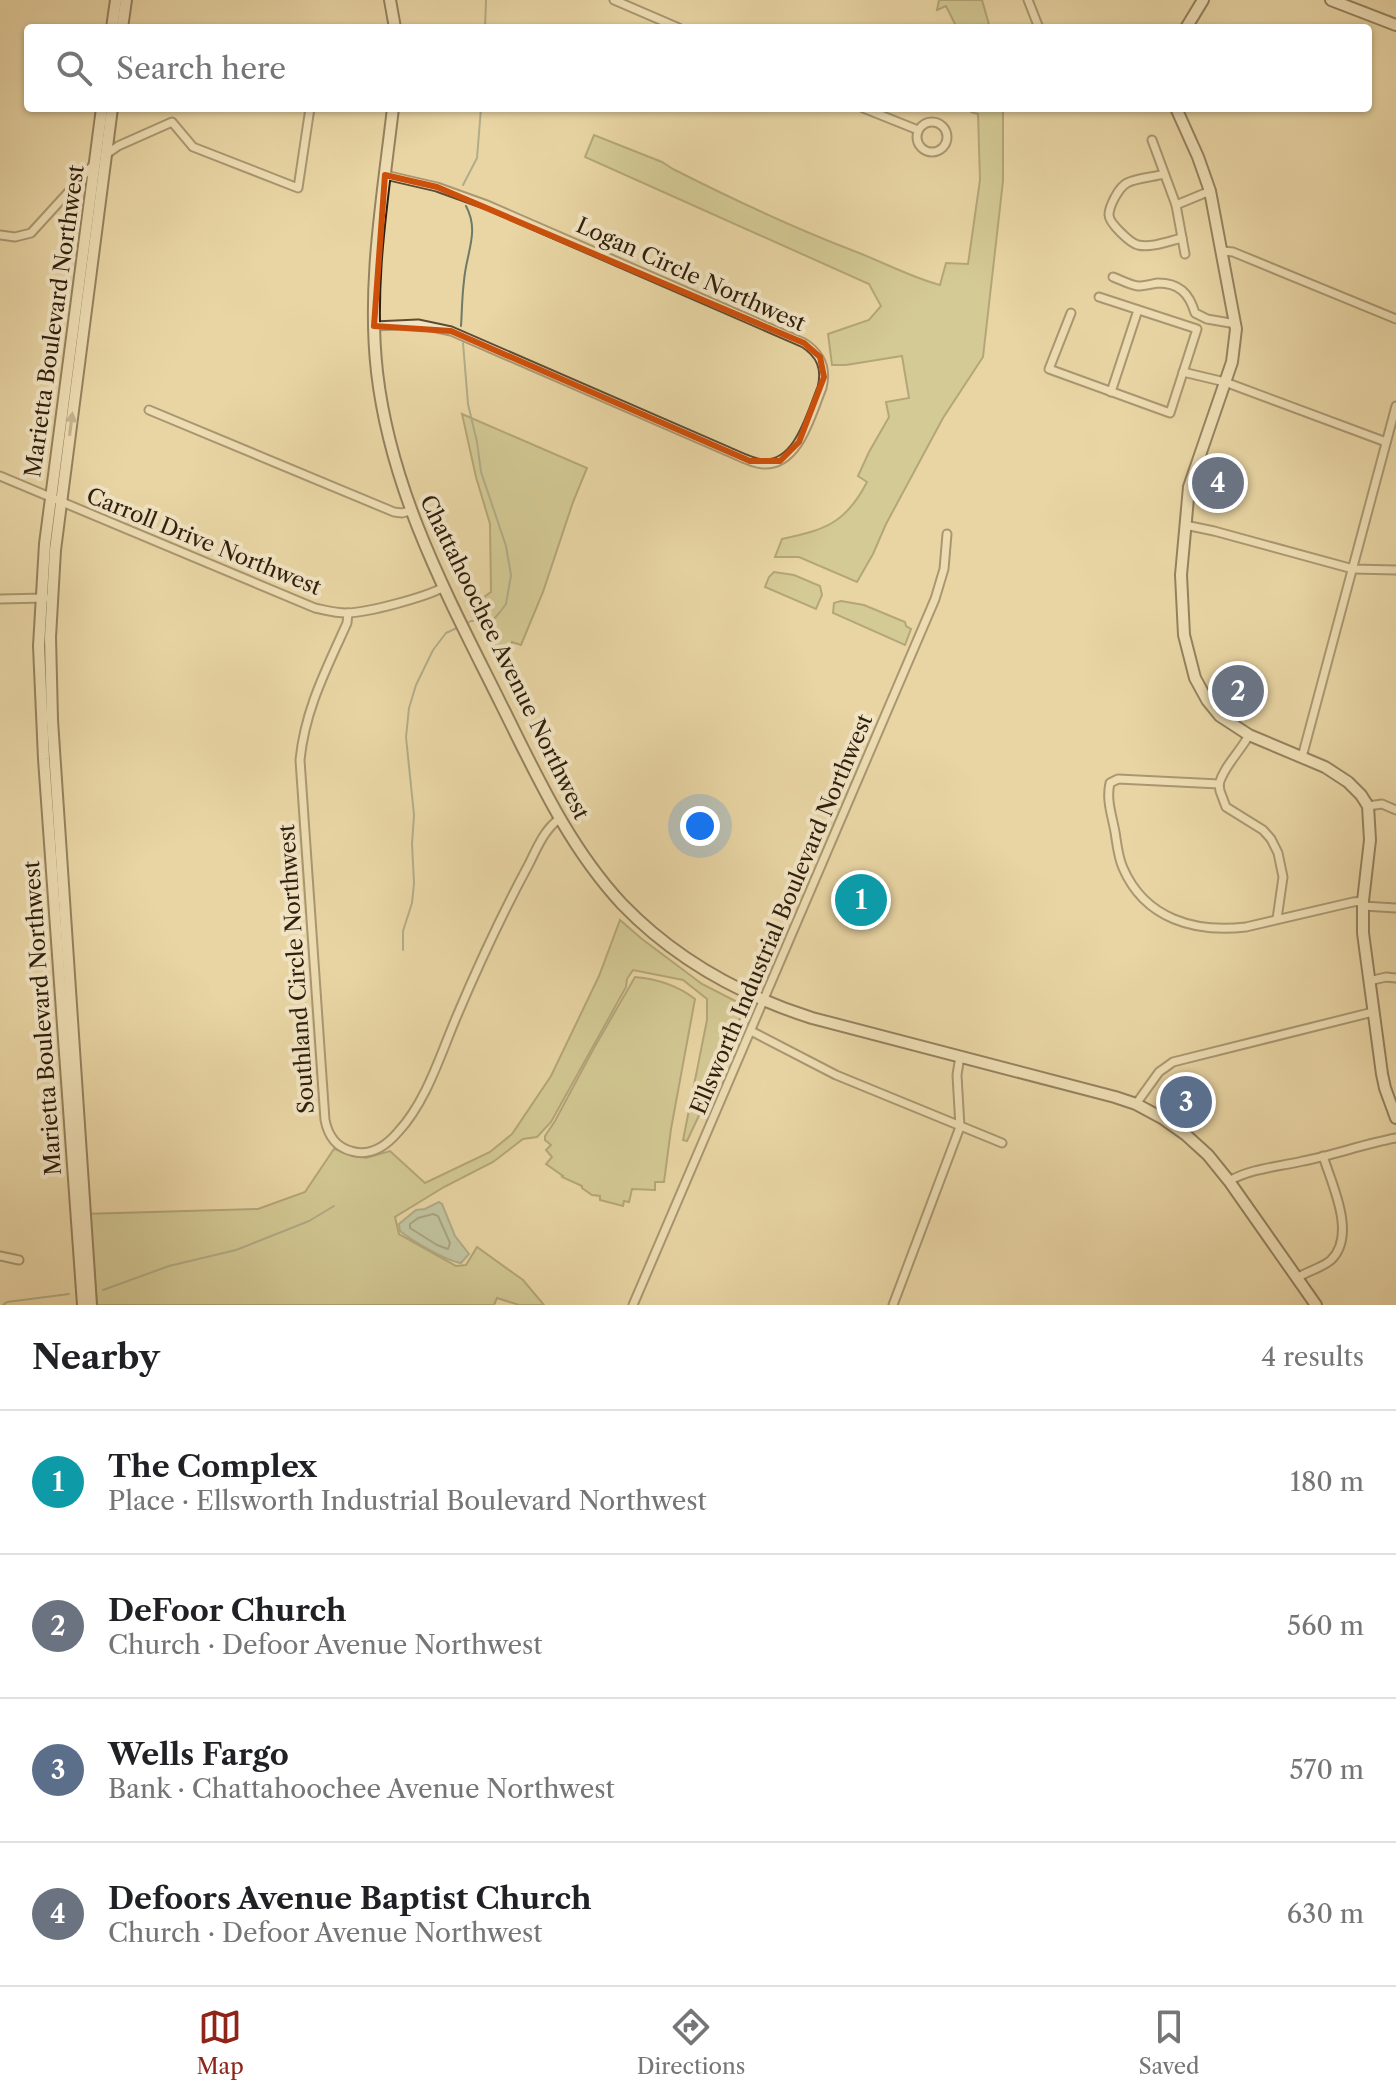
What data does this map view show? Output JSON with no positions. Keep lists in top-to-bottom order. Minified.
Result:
{"streets":{"street":["Logan Circle Northwest","Marietta Boulevard Northwest","Carroll Drive Northwest","Chattahoochee Avenue Northwest","Ellsworth Industrial Boulevard Northwest","Southland Circle Northwest"]},"crossings":[["Logan Circle Northwest","Chattahoochee Avenue Northwest"],["Marietta Boulevard Northwest","Carroll Drive Northwest"],["Carroll Drive Northwest","Chattahoochee Avenue Northwest"],["Carroll Drive Northwest","Southland Circle Northwest"],["Chattahoochee Avenue Northwest","Ellsworth Industrial Boulevard Northwest"],["Chattahoochee Avenue Northwest","Southland Circle Northwest"]],"page":{"search":"Search here","pins":["4","2","1","3"],"heading":["Nearby","4 results"],"list":[{"mark":"1","name":"The Complex","note":"Place · Ellsworth Industrial Boulevard Northwest","value":"180 m"},{"mark":"2","name":"DeFoor Church","note":"Church · Defoor Avenue Northwest","value":"560 m"},{"mark":"3","name":"Wells Fargo","note":"Bank · Chattahoochee Avenue Northwest","value":"570 m"},{"mark":"4","name":"Defoors Avenue Baptist Church","note":"Church · Defoor Avenue Northwest","value":"630 m"}],"nav":["Map","Directions","Saved"]}}
